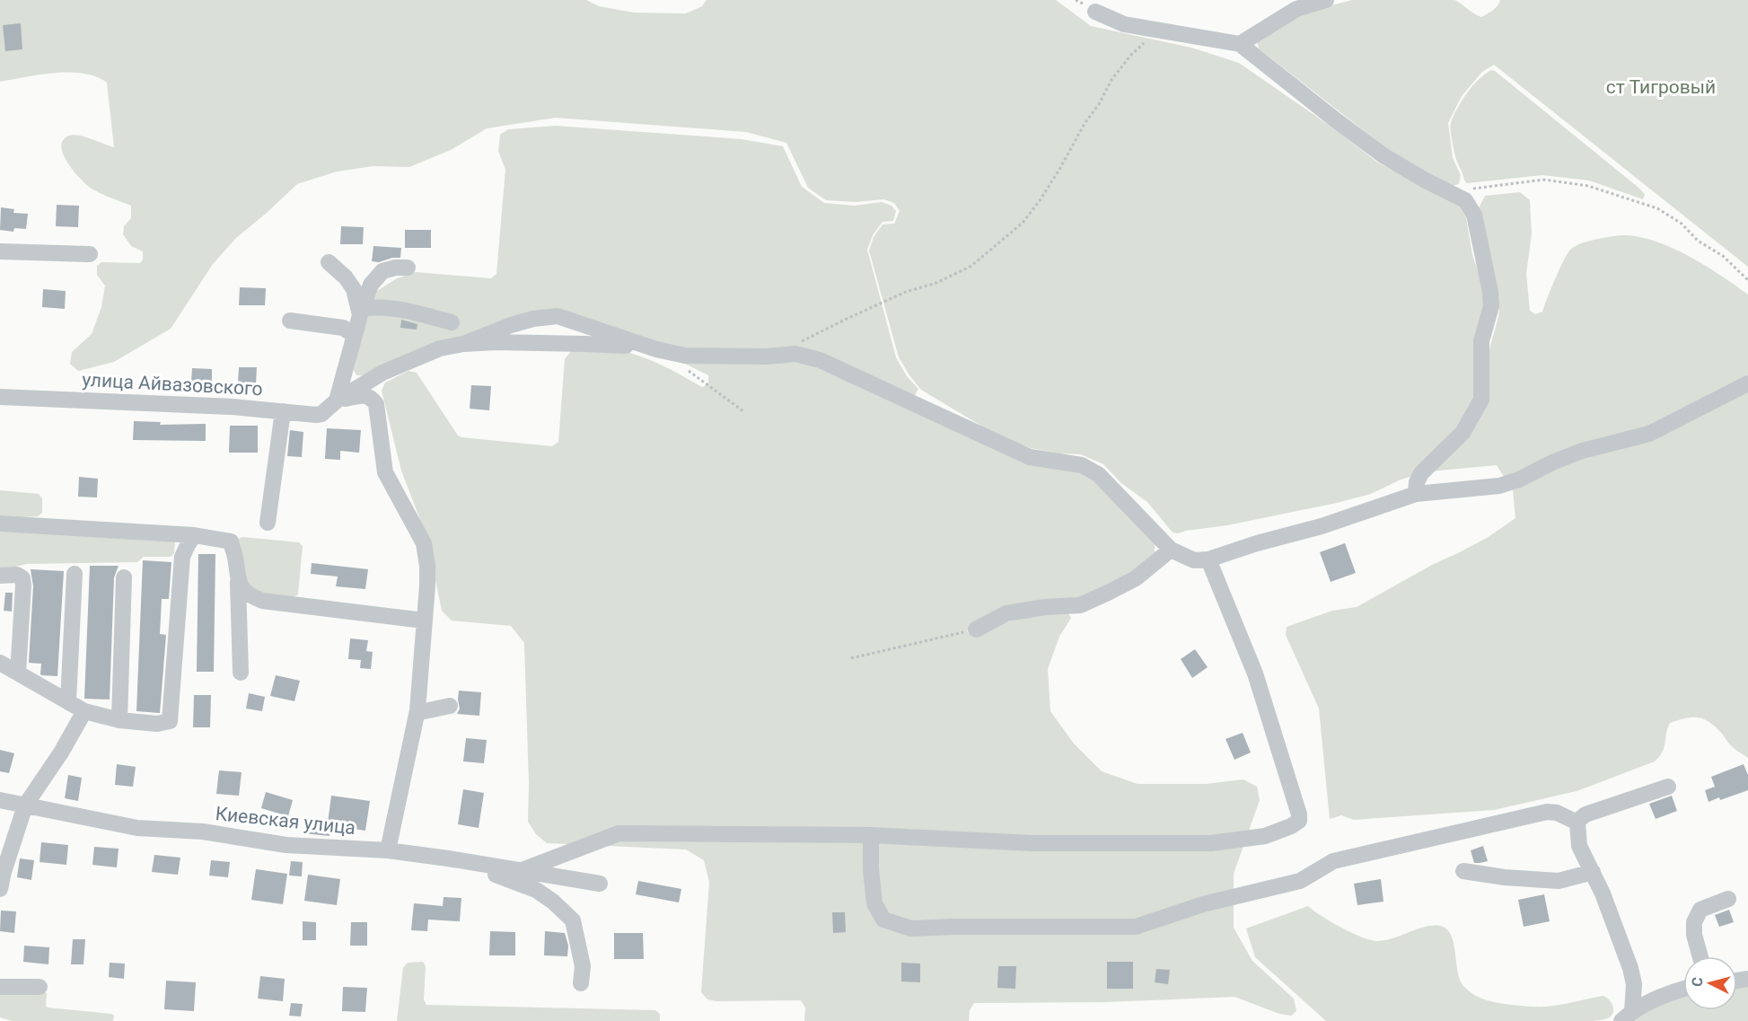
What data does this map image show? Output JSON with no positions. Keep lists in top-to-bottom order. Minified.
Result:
{"streets":{"street":["улица Айвазовского","Киевская улица"]},"parks":["ст Тигровый"],"north":"left"}
